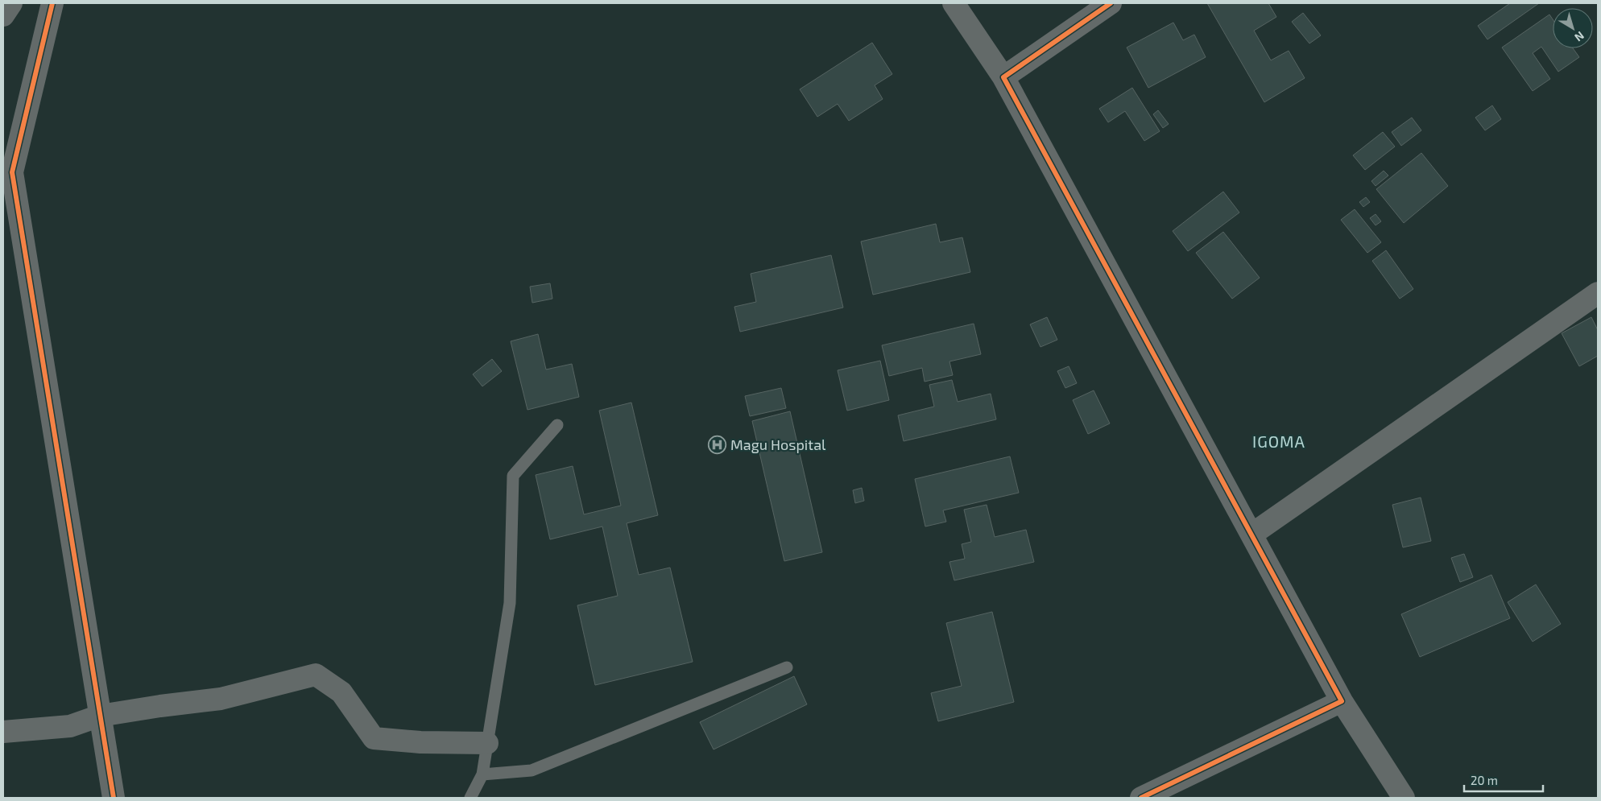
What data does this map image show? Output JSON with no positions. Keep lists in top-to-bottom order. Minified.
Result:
{"districts":["IGOMA"],"places":{"hospital":["Magu Hospital"]},"scale_bar":"20 m","north":"bottom right"}
